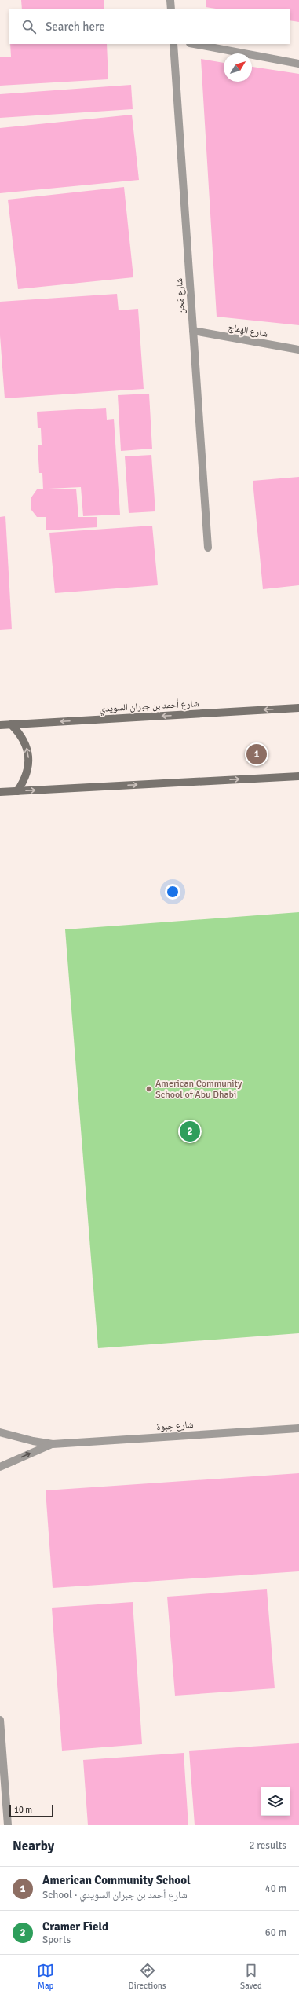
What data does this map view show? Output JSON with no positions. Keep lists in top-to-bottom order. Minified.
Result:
{"streets":{"street":["شارع مَحن","شارع الهِماج","شارع أحمد بن جبران السويدي","شارع حِبوة"]},"crossings":[["شارع مَحن","شارع الهِماج"]],"places":["American Community School of Abu Dhabi"],"scale_bar":"10 m","north":"top right","page":{"search":"Search here","pins":["1","2"],"scale":"10 m","heading":["Nearby","2 results"],"list":[{"mark":"1","name":"American Community School","note":"School · شارع أحمد بن جبران السويدي","value":"40 m"},{"mark":"2","name":"Cramer Field","note":"Sports","value":"60 m"}],"nav":["Map","Directions","Saved"]}}
